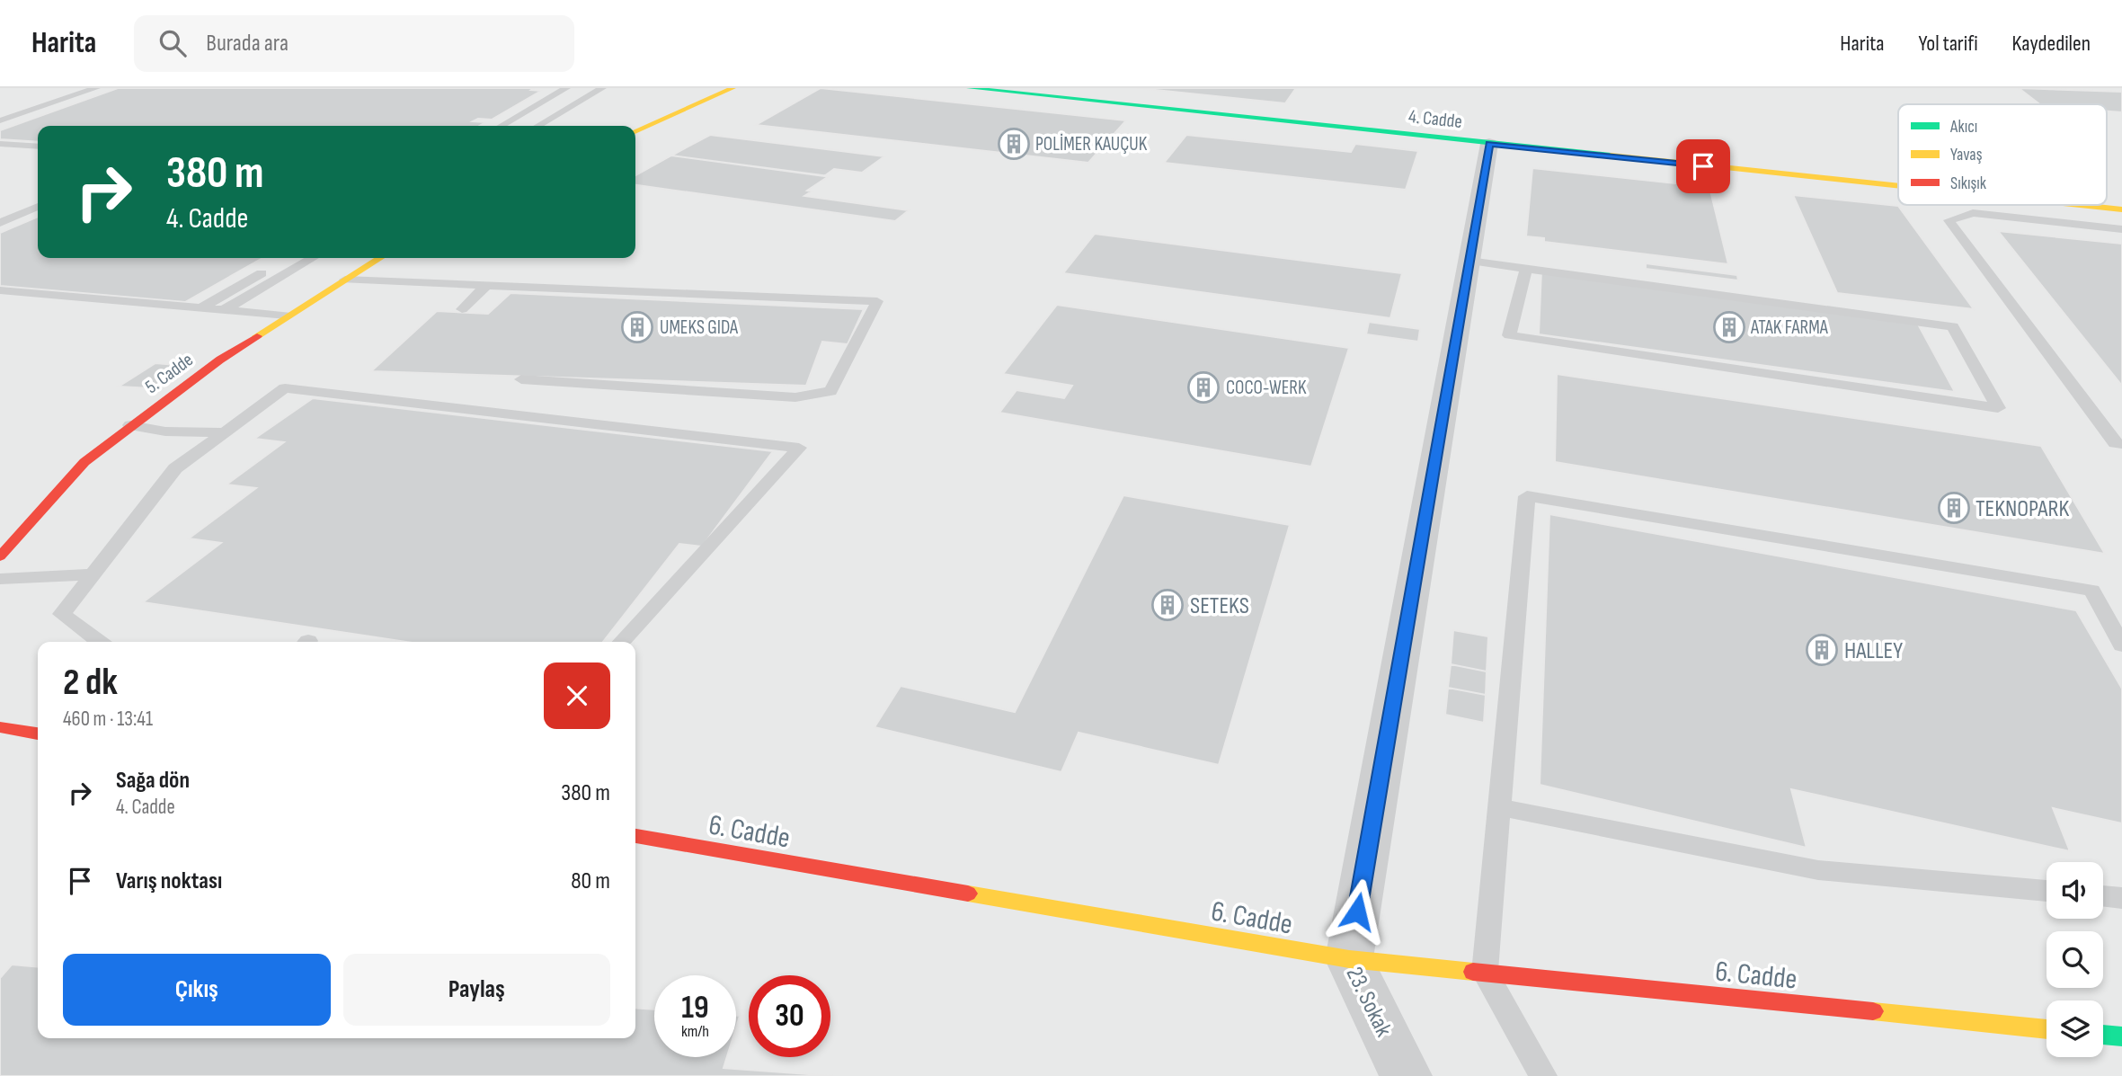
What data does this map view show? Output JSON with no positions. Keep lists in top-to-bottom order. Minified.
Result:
{"streets":{"street":["4. Cadde","5. Cadde","6. Cadde","23. Sokak"]},"crossings":[["4. Cadde","23. Sokak"],["6. Cadde","23. Sokak"]],"places":{"building":["POLİMER KAUÇUK","UMEKS GIDA","ATAK FARMA","COCO-WERK","TEKNOPARK","SETEKS","HALLEY"]},"legend":["Akıcı","Yavaş","Sıkışık"],"page":{"header":"Harita","search":"Burada ara","nav":["Harita","Yol tarifi","Kaydedilen"],"turn":["380 m","4. Cadde"],"heading":["2 dk","460 m · 13:41"],"list":[{"name":"Sağa dön","note":"4. Cadde","value":"380 m"},{"name":"Varış noktası","value":"80 m"}],"buttons":["Çıkış","Paylaş"],"speed":"19 km/h","limit":"30"}}
